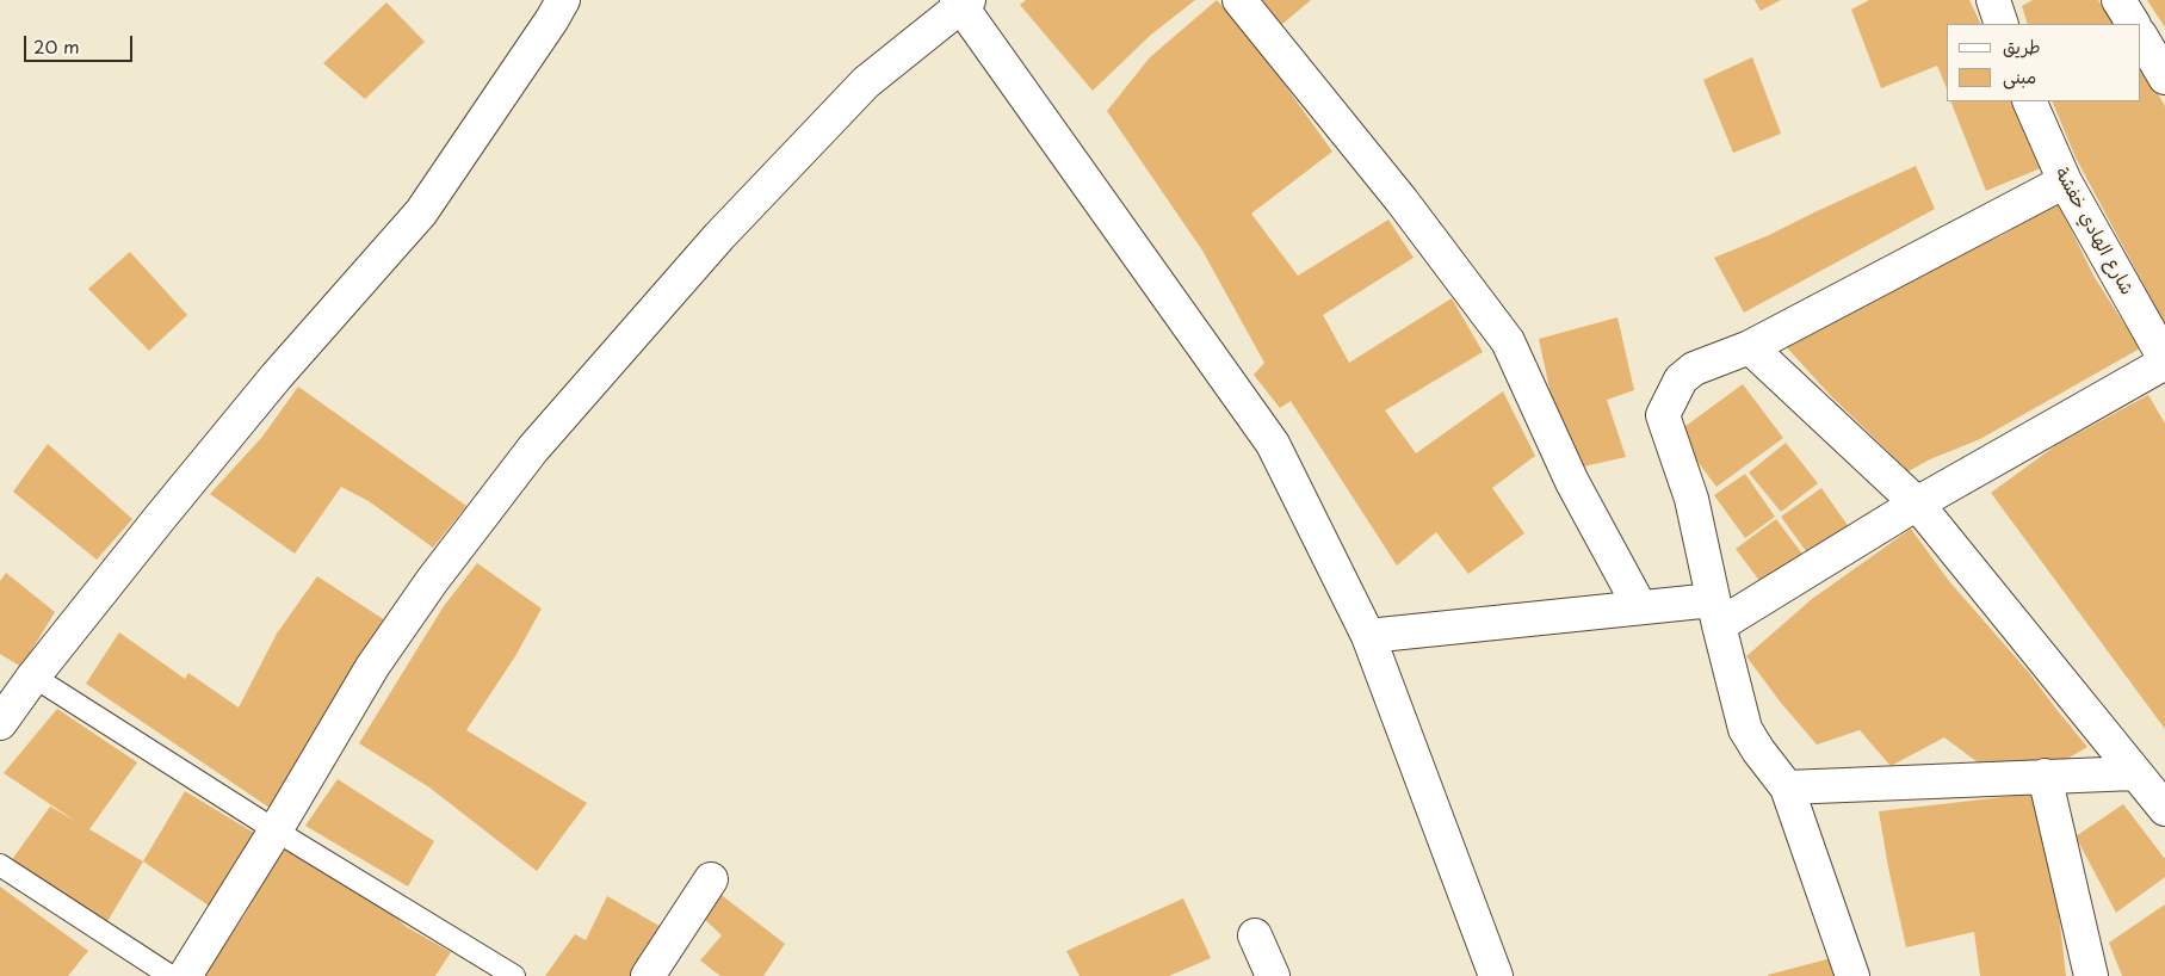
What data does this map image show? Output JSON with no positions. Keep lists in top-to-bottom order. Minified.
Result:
{"streets":{"street":["شارع الهادي خفشة"]},"legend":["طريق","مبنى"],"scale_bar":"20 m"}
